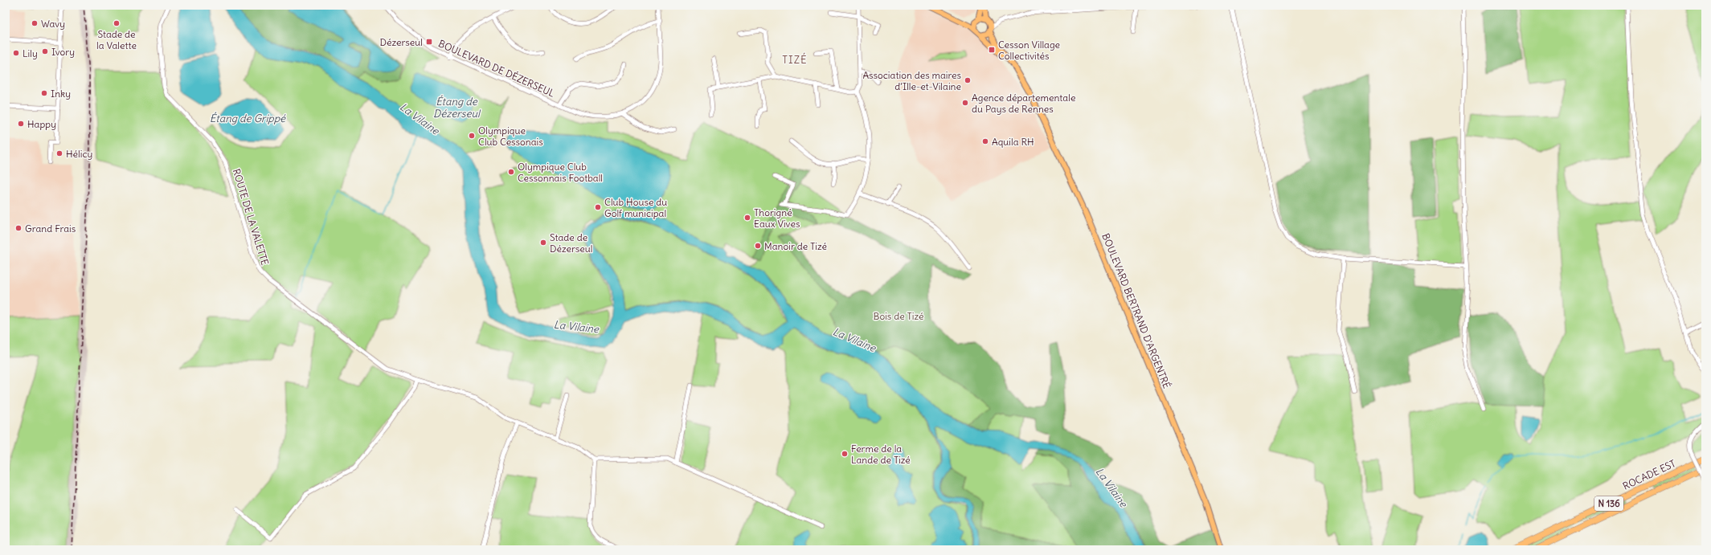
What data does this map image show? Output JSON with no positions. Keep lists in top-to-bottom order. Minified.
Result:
{"streets":{"highway":["ROCADE EST","N 136"],"main road":["BOULEVARD BERTRAND D'ARGENTRÉ"],"street":["BOULEVARD DE DÉZERSEUL","ROUTE DE LA VALETTE"]},"districts":["TIZÉ"],"water":["Étang de Dézerseul","Étang de Grippé","La Vilaine"],"parks":["Bois de Tizé"],"places":{"other":["Wavy","Stade de la Valette","Ivory","Lily","Association des maires d’Ille-et-Vilaine","Inky","Agence départementale du Pays de Rennes","Happy","Olympique Club Cessonais","Aquila RH","Hélicy","Olympique Club Cessonnais Football","Club House du Golf municipal","Thorigné Eaux Vives","Grand Frais","Stade de Dézerseul","Manoir de Tizé","Ferme de la Lande de Tizé"],"transit":["Dézerseul","Cesson Village Collectivités"]}}
